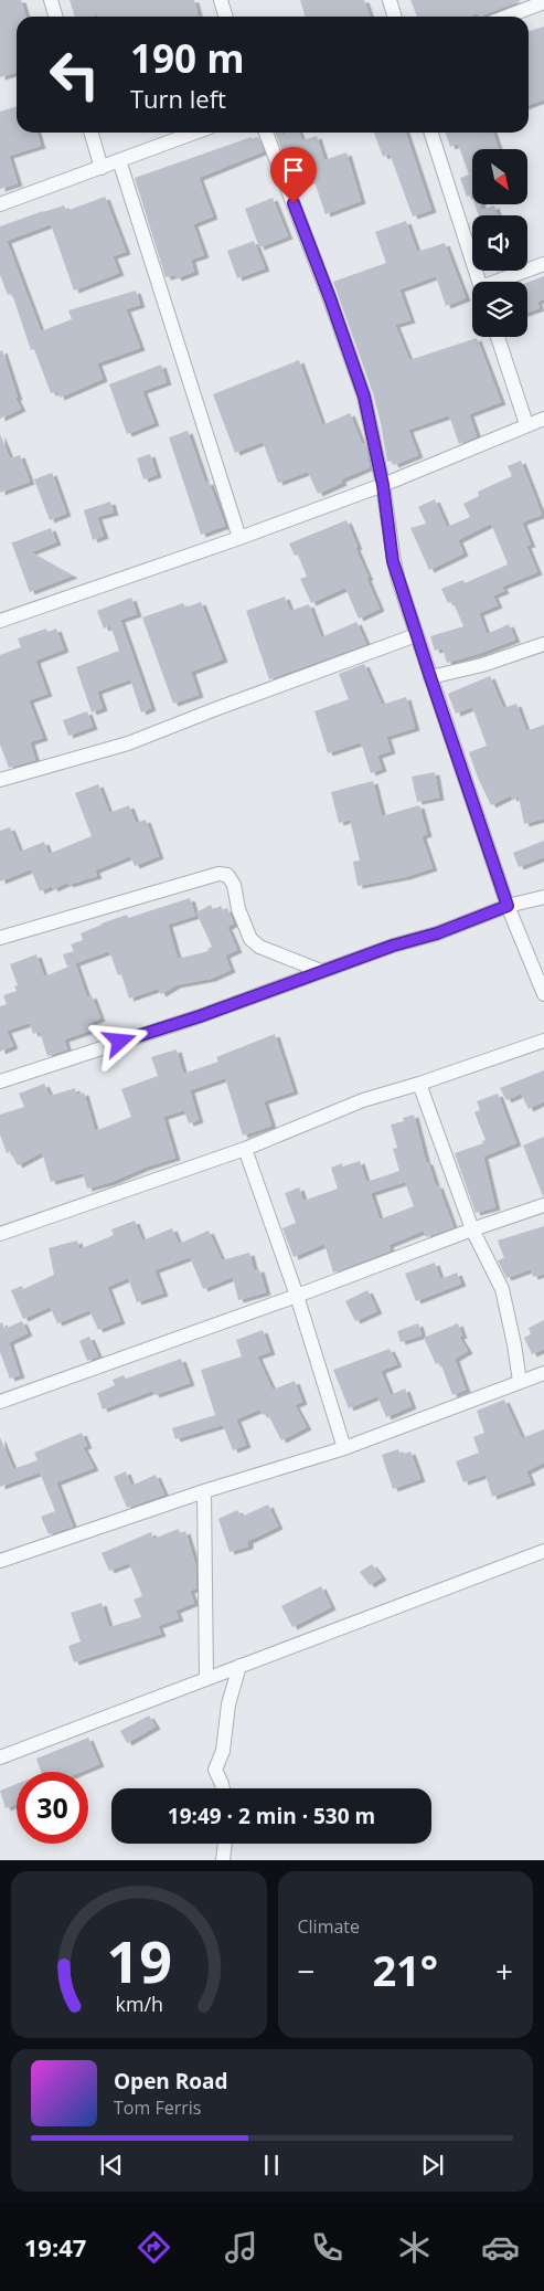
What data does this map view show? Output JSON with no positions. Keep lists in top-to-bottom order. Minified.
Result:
{"north":"bottom right","page":{"turn":["190 m","Turn left"],"limit":"30","trip":"19:49 · 2 min · 530 m","tile":"Climate","heat":["−","21°","+"],"song":["Open Road","Tom Ferris"],"tabs":"19:47","gauge":["19","km/h"]}}
